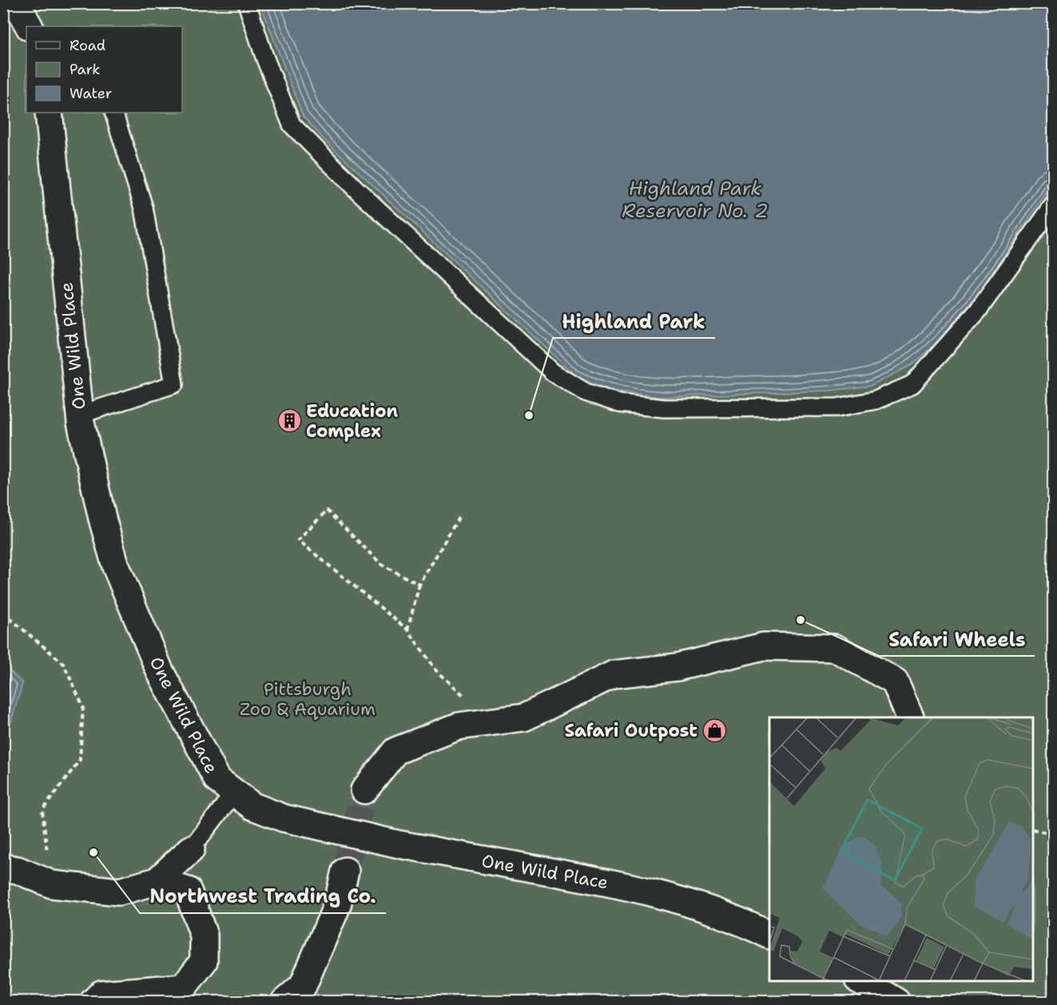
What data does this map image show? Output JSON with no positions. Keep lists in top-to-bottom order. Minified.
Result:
{"streets":{"main road":["One Wild Place"]},"water":["Highland Park Reservoir No. 2"],"parks":["Pittsburgh Zoo & Aquarium"],"places":{"other":["Highland Park","Safari Wheels","Northwest Trading Co."],"building":["Education Complex"],"shop":["Safari Outpost"]},"legend":["Road","Park","Water"]}
